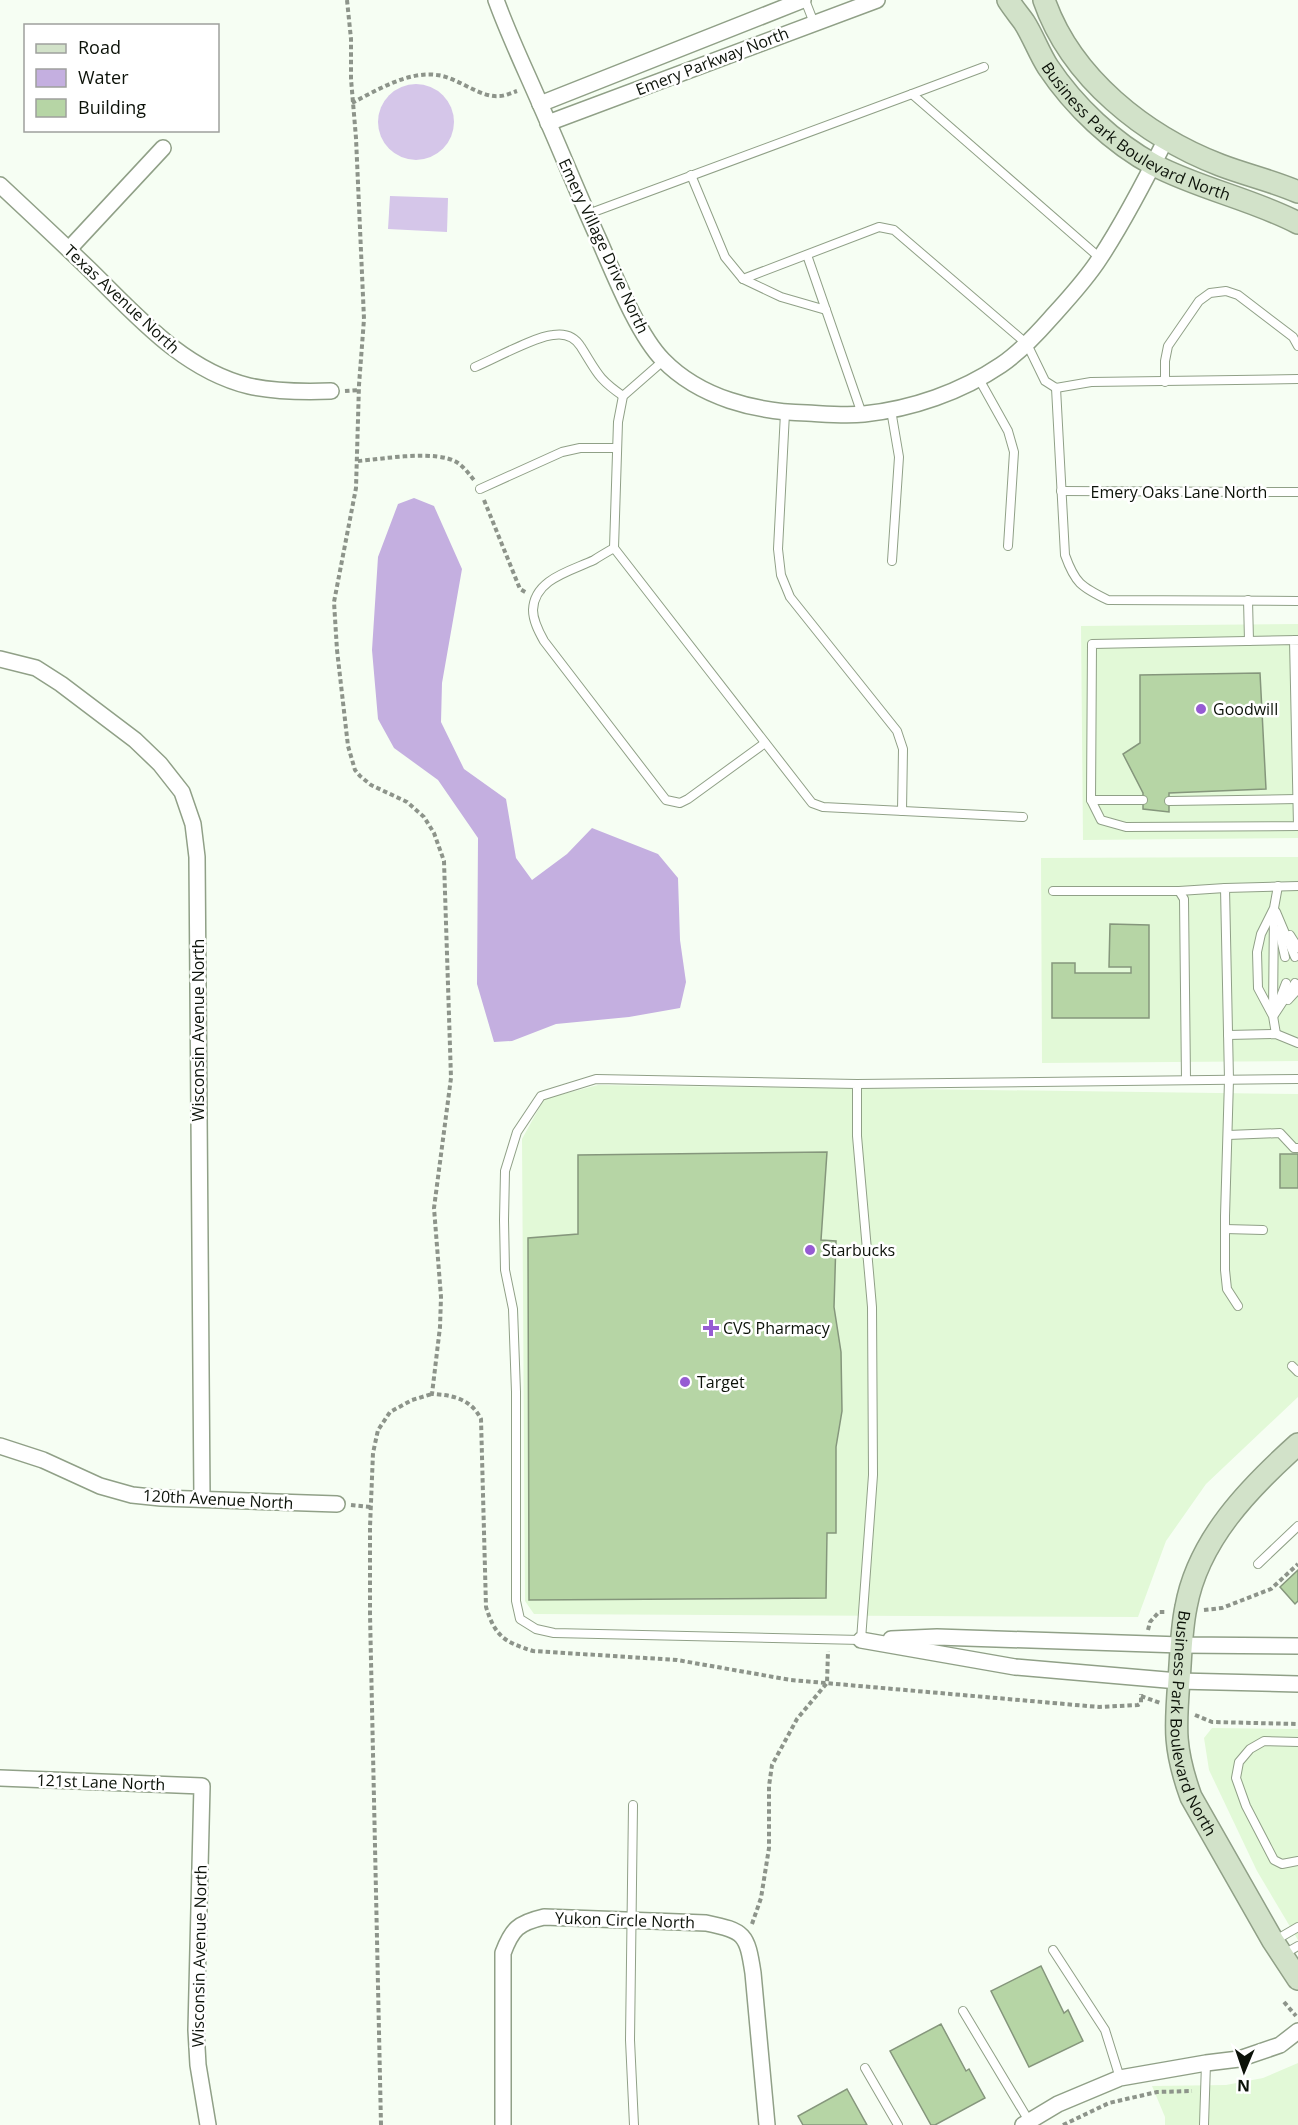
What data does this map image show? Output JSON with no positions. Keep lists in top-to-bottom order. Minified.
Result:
{"streets":{"street":["Emery Parkway North","Business Park Boulevard North","Emery Village Drive North","Texas Avenue North","Wisconsin Avenue North","120th Avenue North","121st Lane North","Yukon Circle North"],"lane":["Emery Oaks Lane North"]},"crossings":[["Emery Parkway North","Emery Village Drive North"],["Business Park Boulevard North","Emery Village Drive North"],["Wisconsin Avenue North","120th Avenue North"],["Wisconsin Avenue North","121st Lane North"]],"places":{"other":["Goodwill","Starbucks","Target"],"health":["CVS Pharmacy"]},"legend":["Road","Water","Building"],"north":"bottom"}
